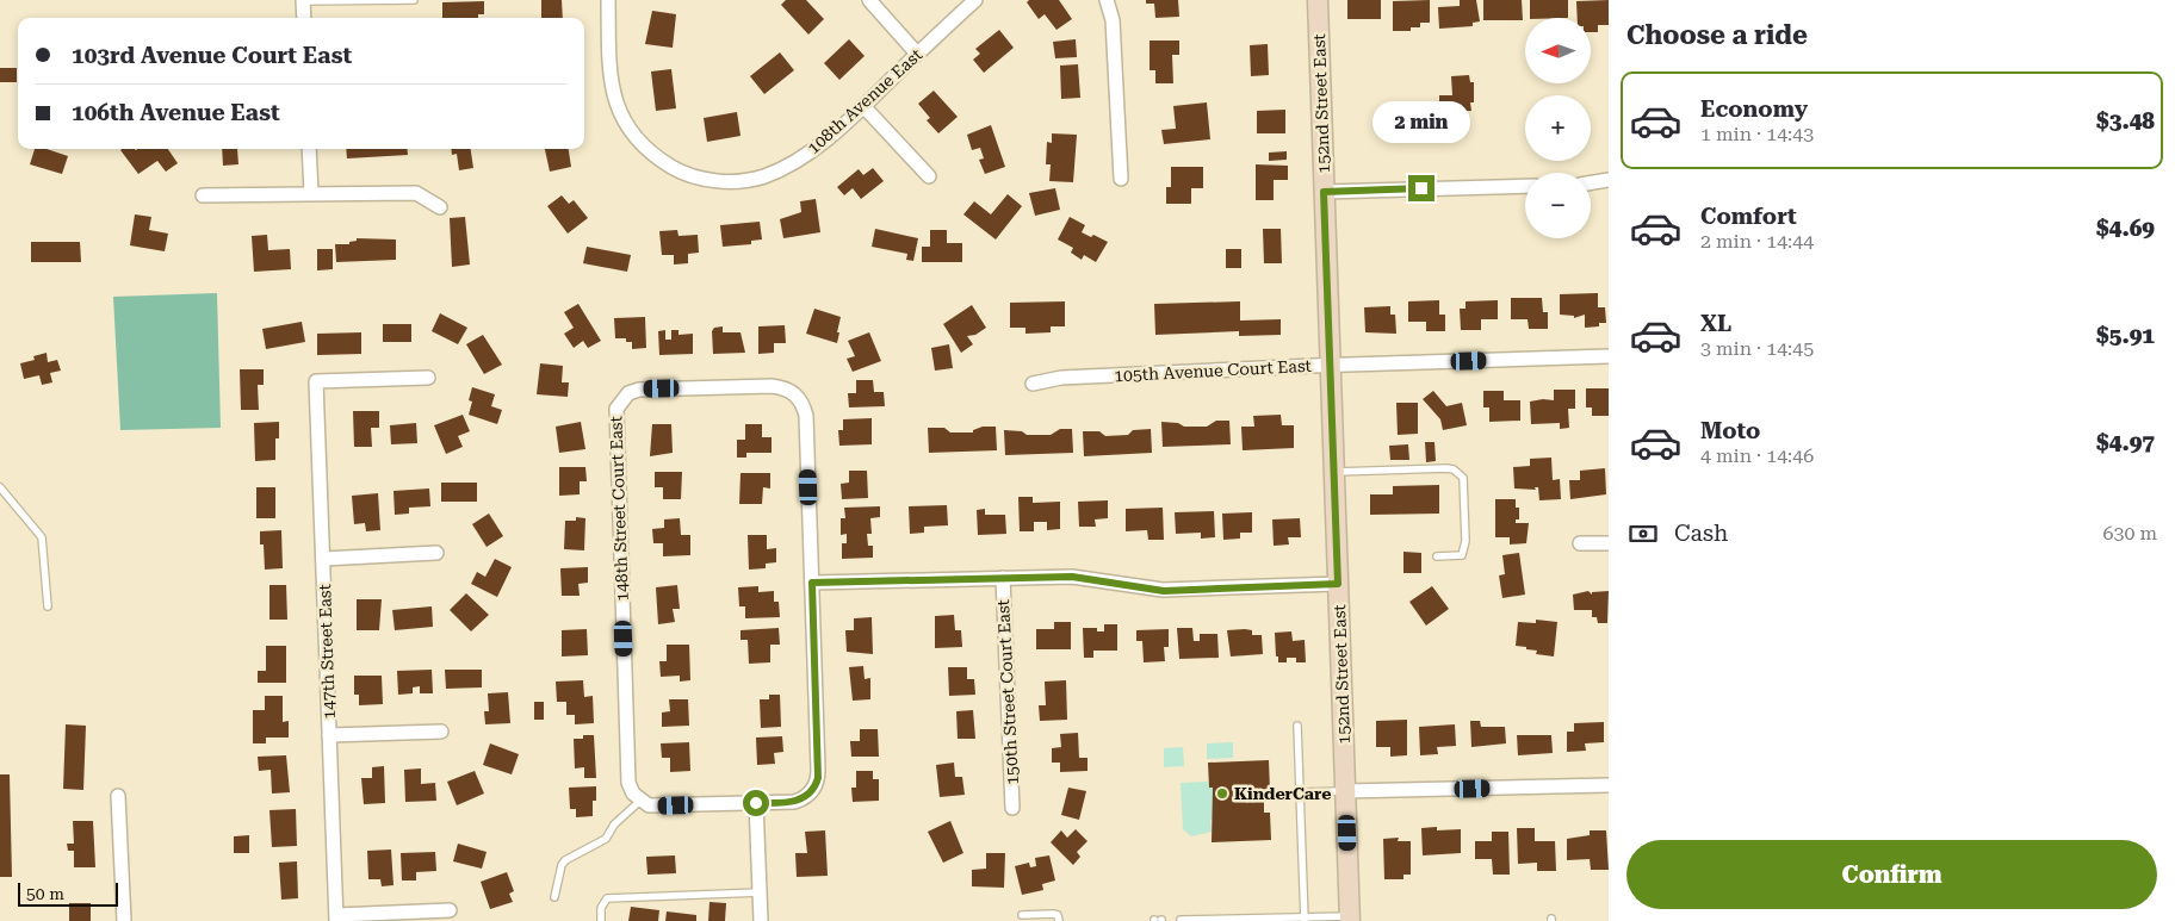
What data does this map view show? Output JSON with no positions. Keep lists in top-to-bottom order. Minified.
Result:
{"streets":{"main road":["152nd Street East"],"street":["108th Avenue East","105th Avenue Court East","148th Street Court East","147th Street East","150th Street Court East"]},"crossings":[["152nd Street East","105th Avenue Court East"]],"places":["KinderCare"],"scale_bar":"50 m","north":"left","page":{"heading":"Choose a ride","map_buttons":["+","−"],"banner":["103rd Avenue Court East","106th Avenue East"],"list":[{"name":"Economy","note":"1 min · 14:43","value":"$3.48"},{"name":"Comfort","note":"2 min · 14:44","value":"$4.69"},{"name":"XL","note":"3 min · 14:45","value":"$5.91"},{"name":"Moto","note":"4 min · 14:46","value":"$4.97"}],"bubble":"2 min","pay":["Cash","630 m"],"buttons":"Confirm","scale":"50 m"}}
